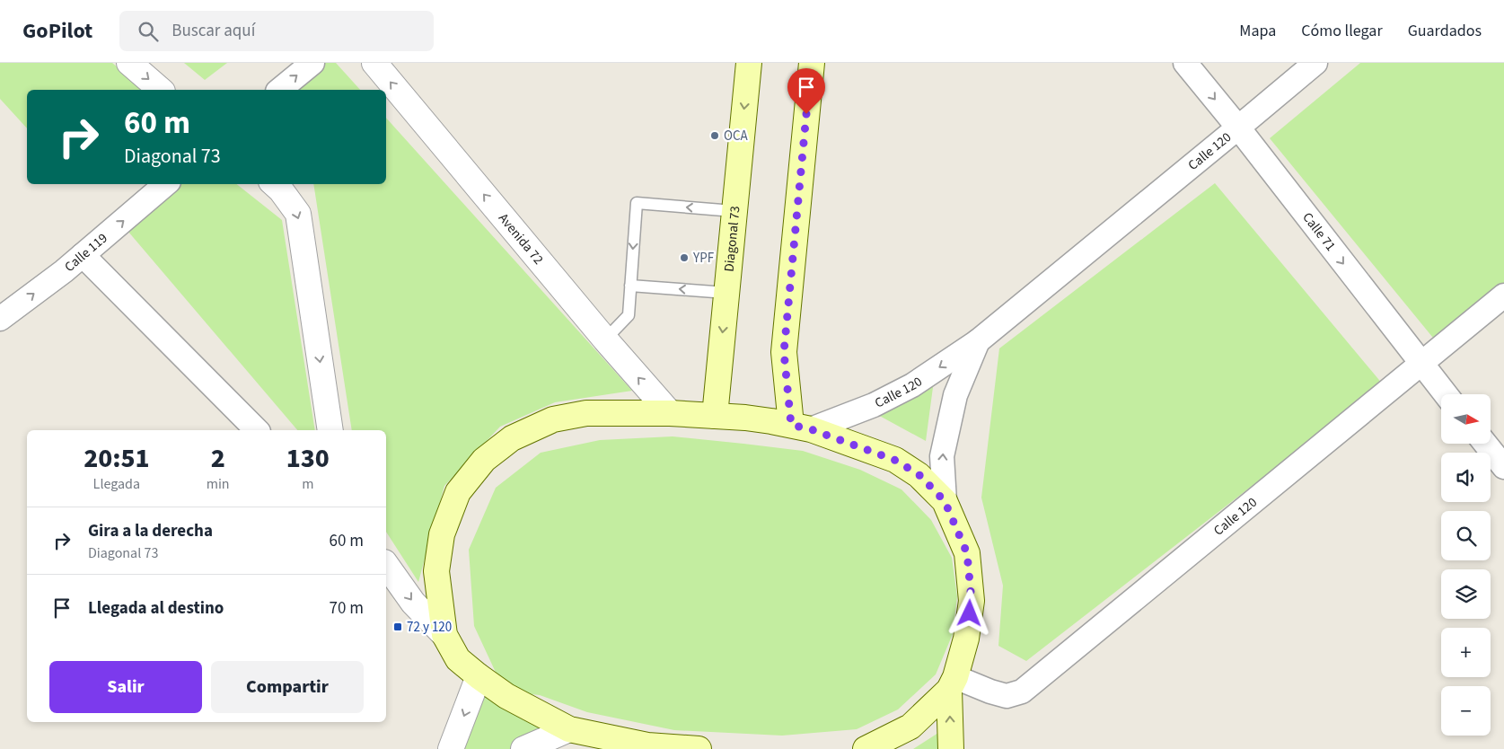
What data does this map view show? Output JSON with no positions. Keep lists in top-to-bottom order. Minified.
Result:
{"streets":{"main road":["Diagonal 73"],"street":["Calle 120","Calle 71","Avenida 72","Calle 119"]},"crossings":[["Calle 120","Calle 71"]],"one_way":["Calle 71","Avenida 72","Calle 119"],"places":{"other":["OCA","YPF"],"transit":["72 y 120"]},"north":"right","page":{"header":"GoPilot","search":"Buscar aquí","nav":["Mapa","Cómo llegar","Guardados"],"turn":["60 m","Diagonal 73"],"map_buttons":["+","−"],"eta":["20:51","Llegada","2","min","130","m"],"list":[{"name":"Gira a la derecha","note":"Diagonal 73","value":"60 m"},{"name":"Llegada al destino","value":"70 m"}],"buttons":["Salir","Compartir"]}}
